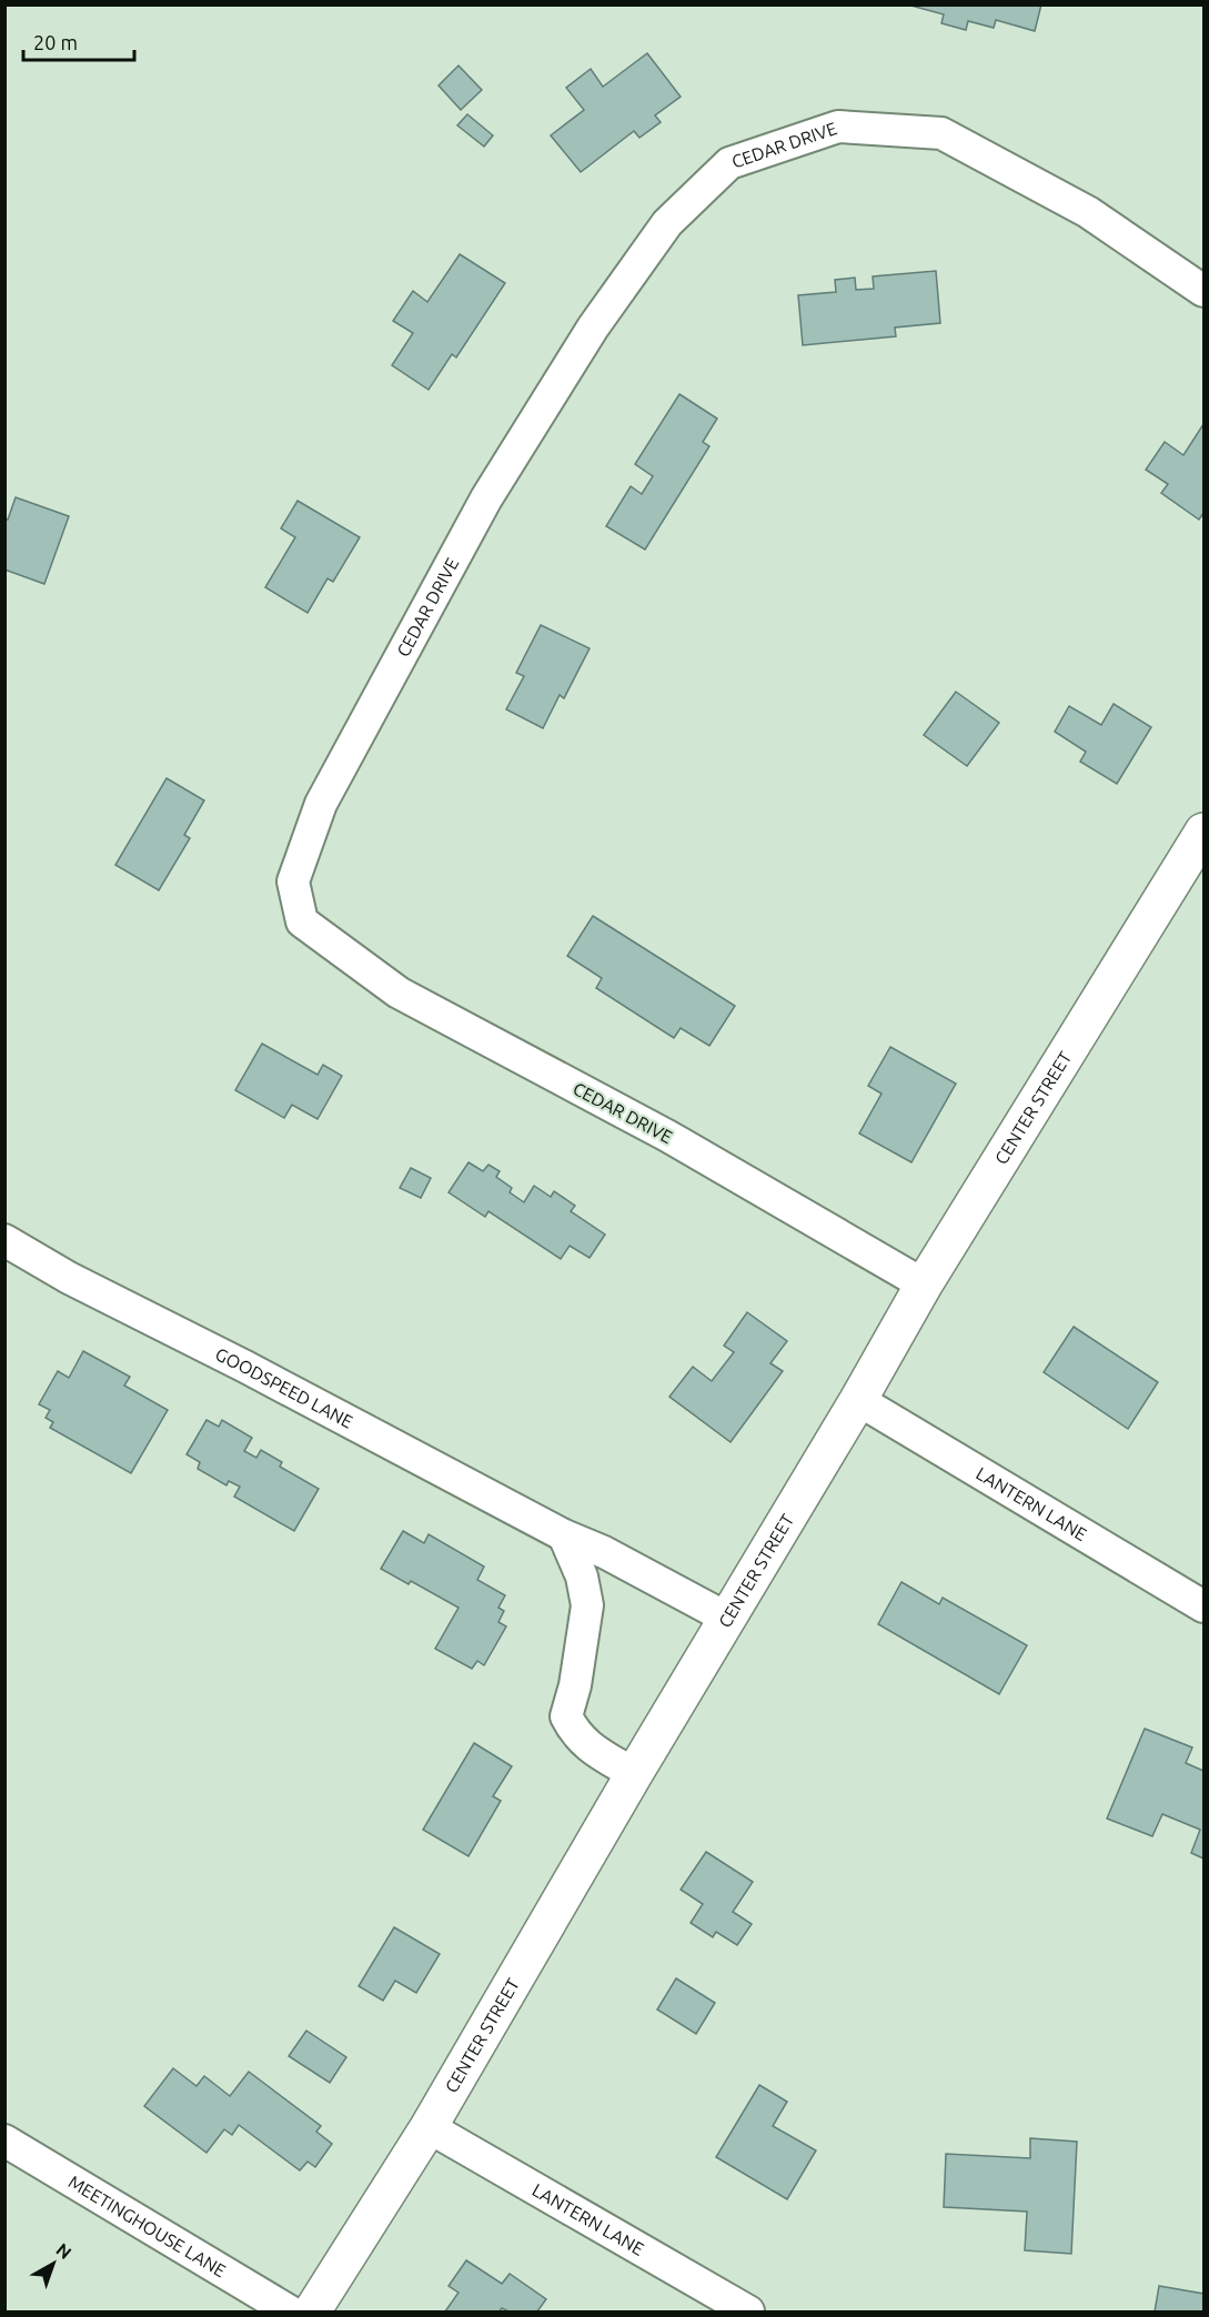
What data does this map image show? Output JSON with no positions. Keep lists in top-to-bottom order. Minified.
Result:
{"streets":{"main road":["CENTER STREET"],"street":["CEDAR DRIVE","GOODSPEED LANE","LANTERN LANE","MEETINGHOUSE LANE"]},"crossings":[["CEDAR DRIVE","CENTER STREET"],["CENTER STREET","GOODSPEED LANE"],["CENTER STREET","LANTERN LANE"]],"scale_bar":"20 m","north":"top right"}
